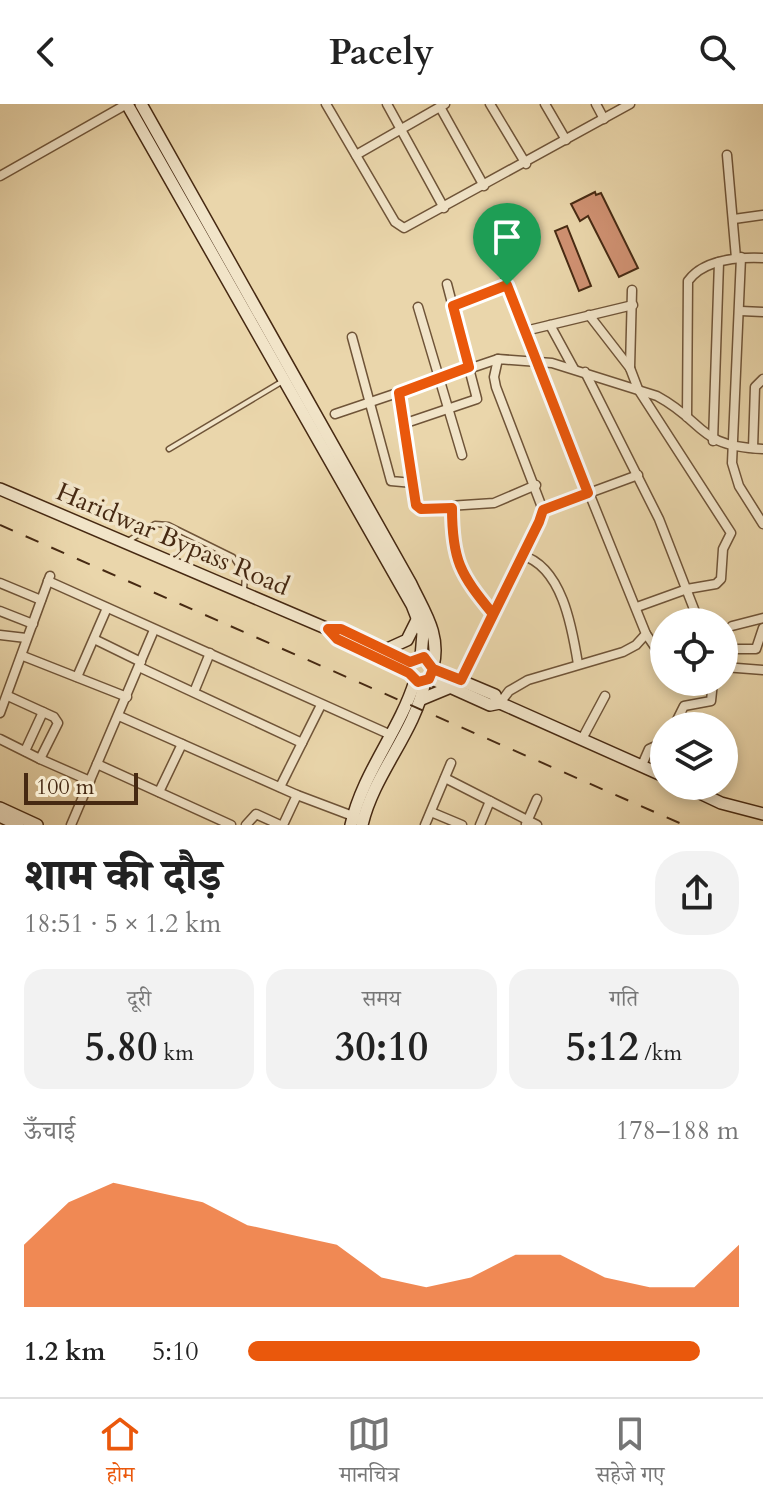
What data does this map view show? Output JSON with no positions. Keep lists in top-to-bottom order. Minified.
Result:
{"streets":{"main road":["Haridwar Bypass Road"]},"scale_bar":"100 m","page":{"header":"Pacely","scale":"100 m","heading":["शाम की दौड़","18:51 · 5 × 1.2 km"],"stats":[["दूरी","5.80 km"],["समय","30:10"],["गति","5:12 /km"]],"chart":["ऊँचाई","178–188 m"],"list":[{"name":"1.2 km","note":"5:10"}],"tabs":["होम","मानचित्र","सहेजे गए"]}}
